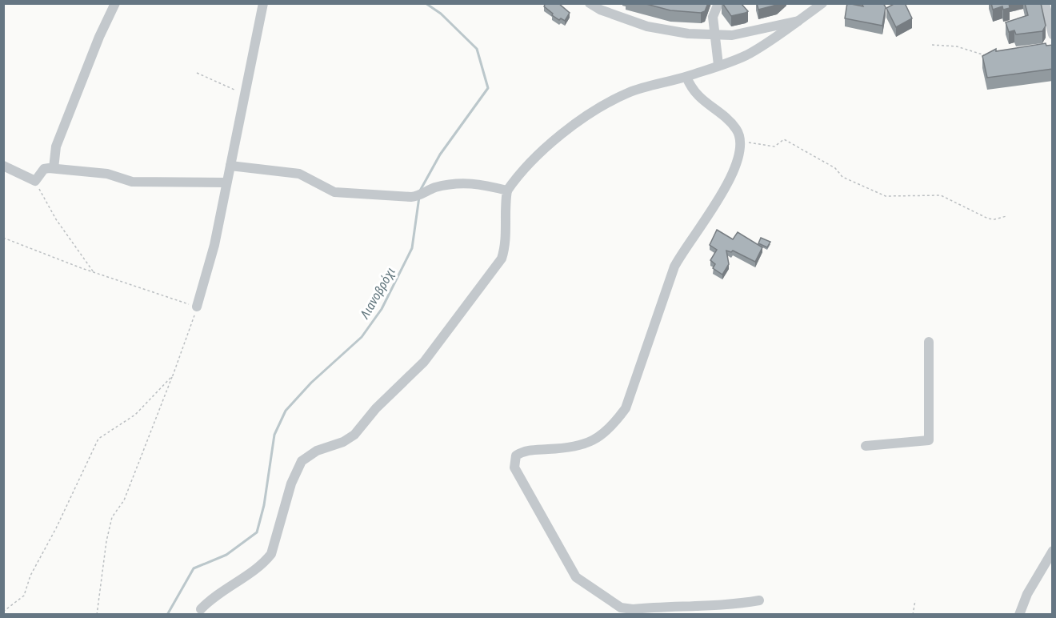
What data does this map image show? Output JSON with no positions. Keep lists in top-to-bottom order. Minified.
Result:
{"water":["Λιανοβρόχι"]}
